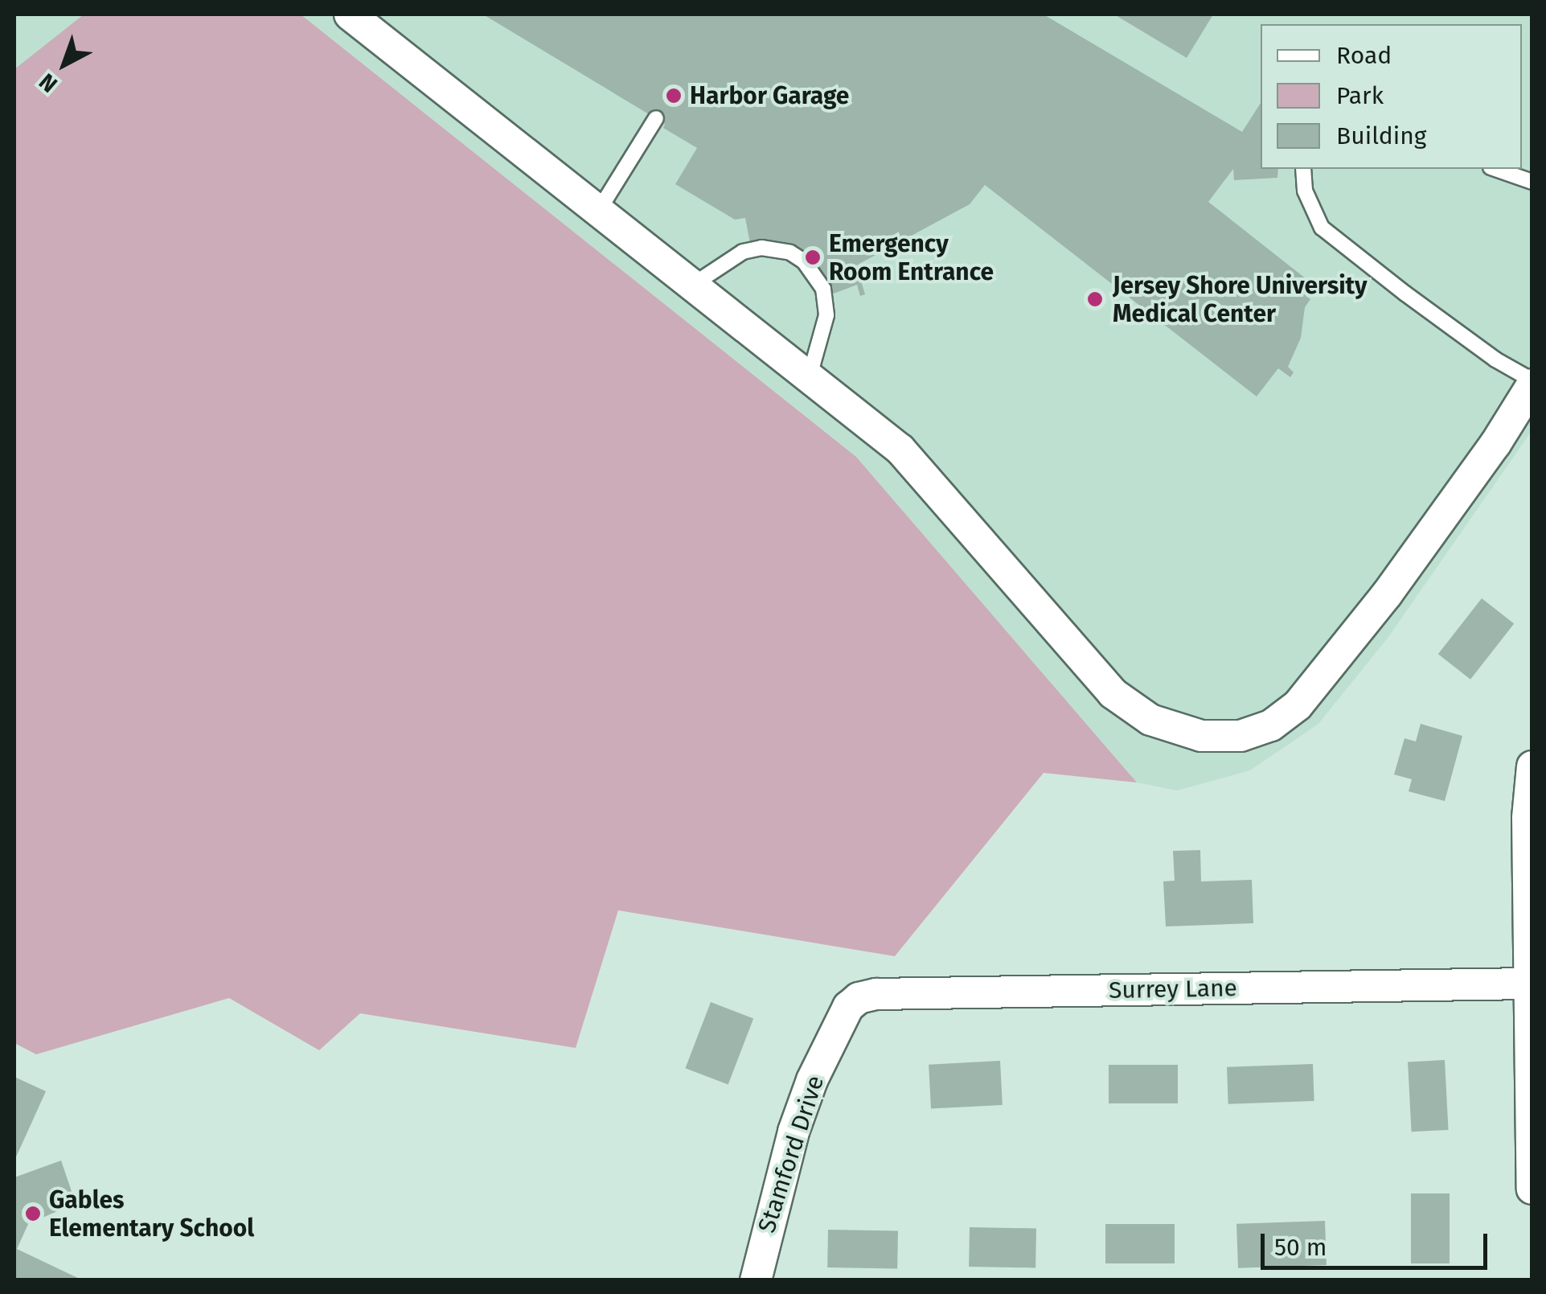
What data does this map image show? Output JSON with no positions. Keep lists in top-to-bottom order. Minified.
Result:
{"streets":{"street":["Surrey Lane","Stamford Drive"]},"crossings":[["Surrey Lane","Stamford Drive"]],"places":["Harbor Garage","Emergency Room Entrance","Jersey Shore University Medical Center","Gables Elementary School"],"legend":["Road","Park","Building"],"scale_bar":"50 m","north":"bottom left"}
